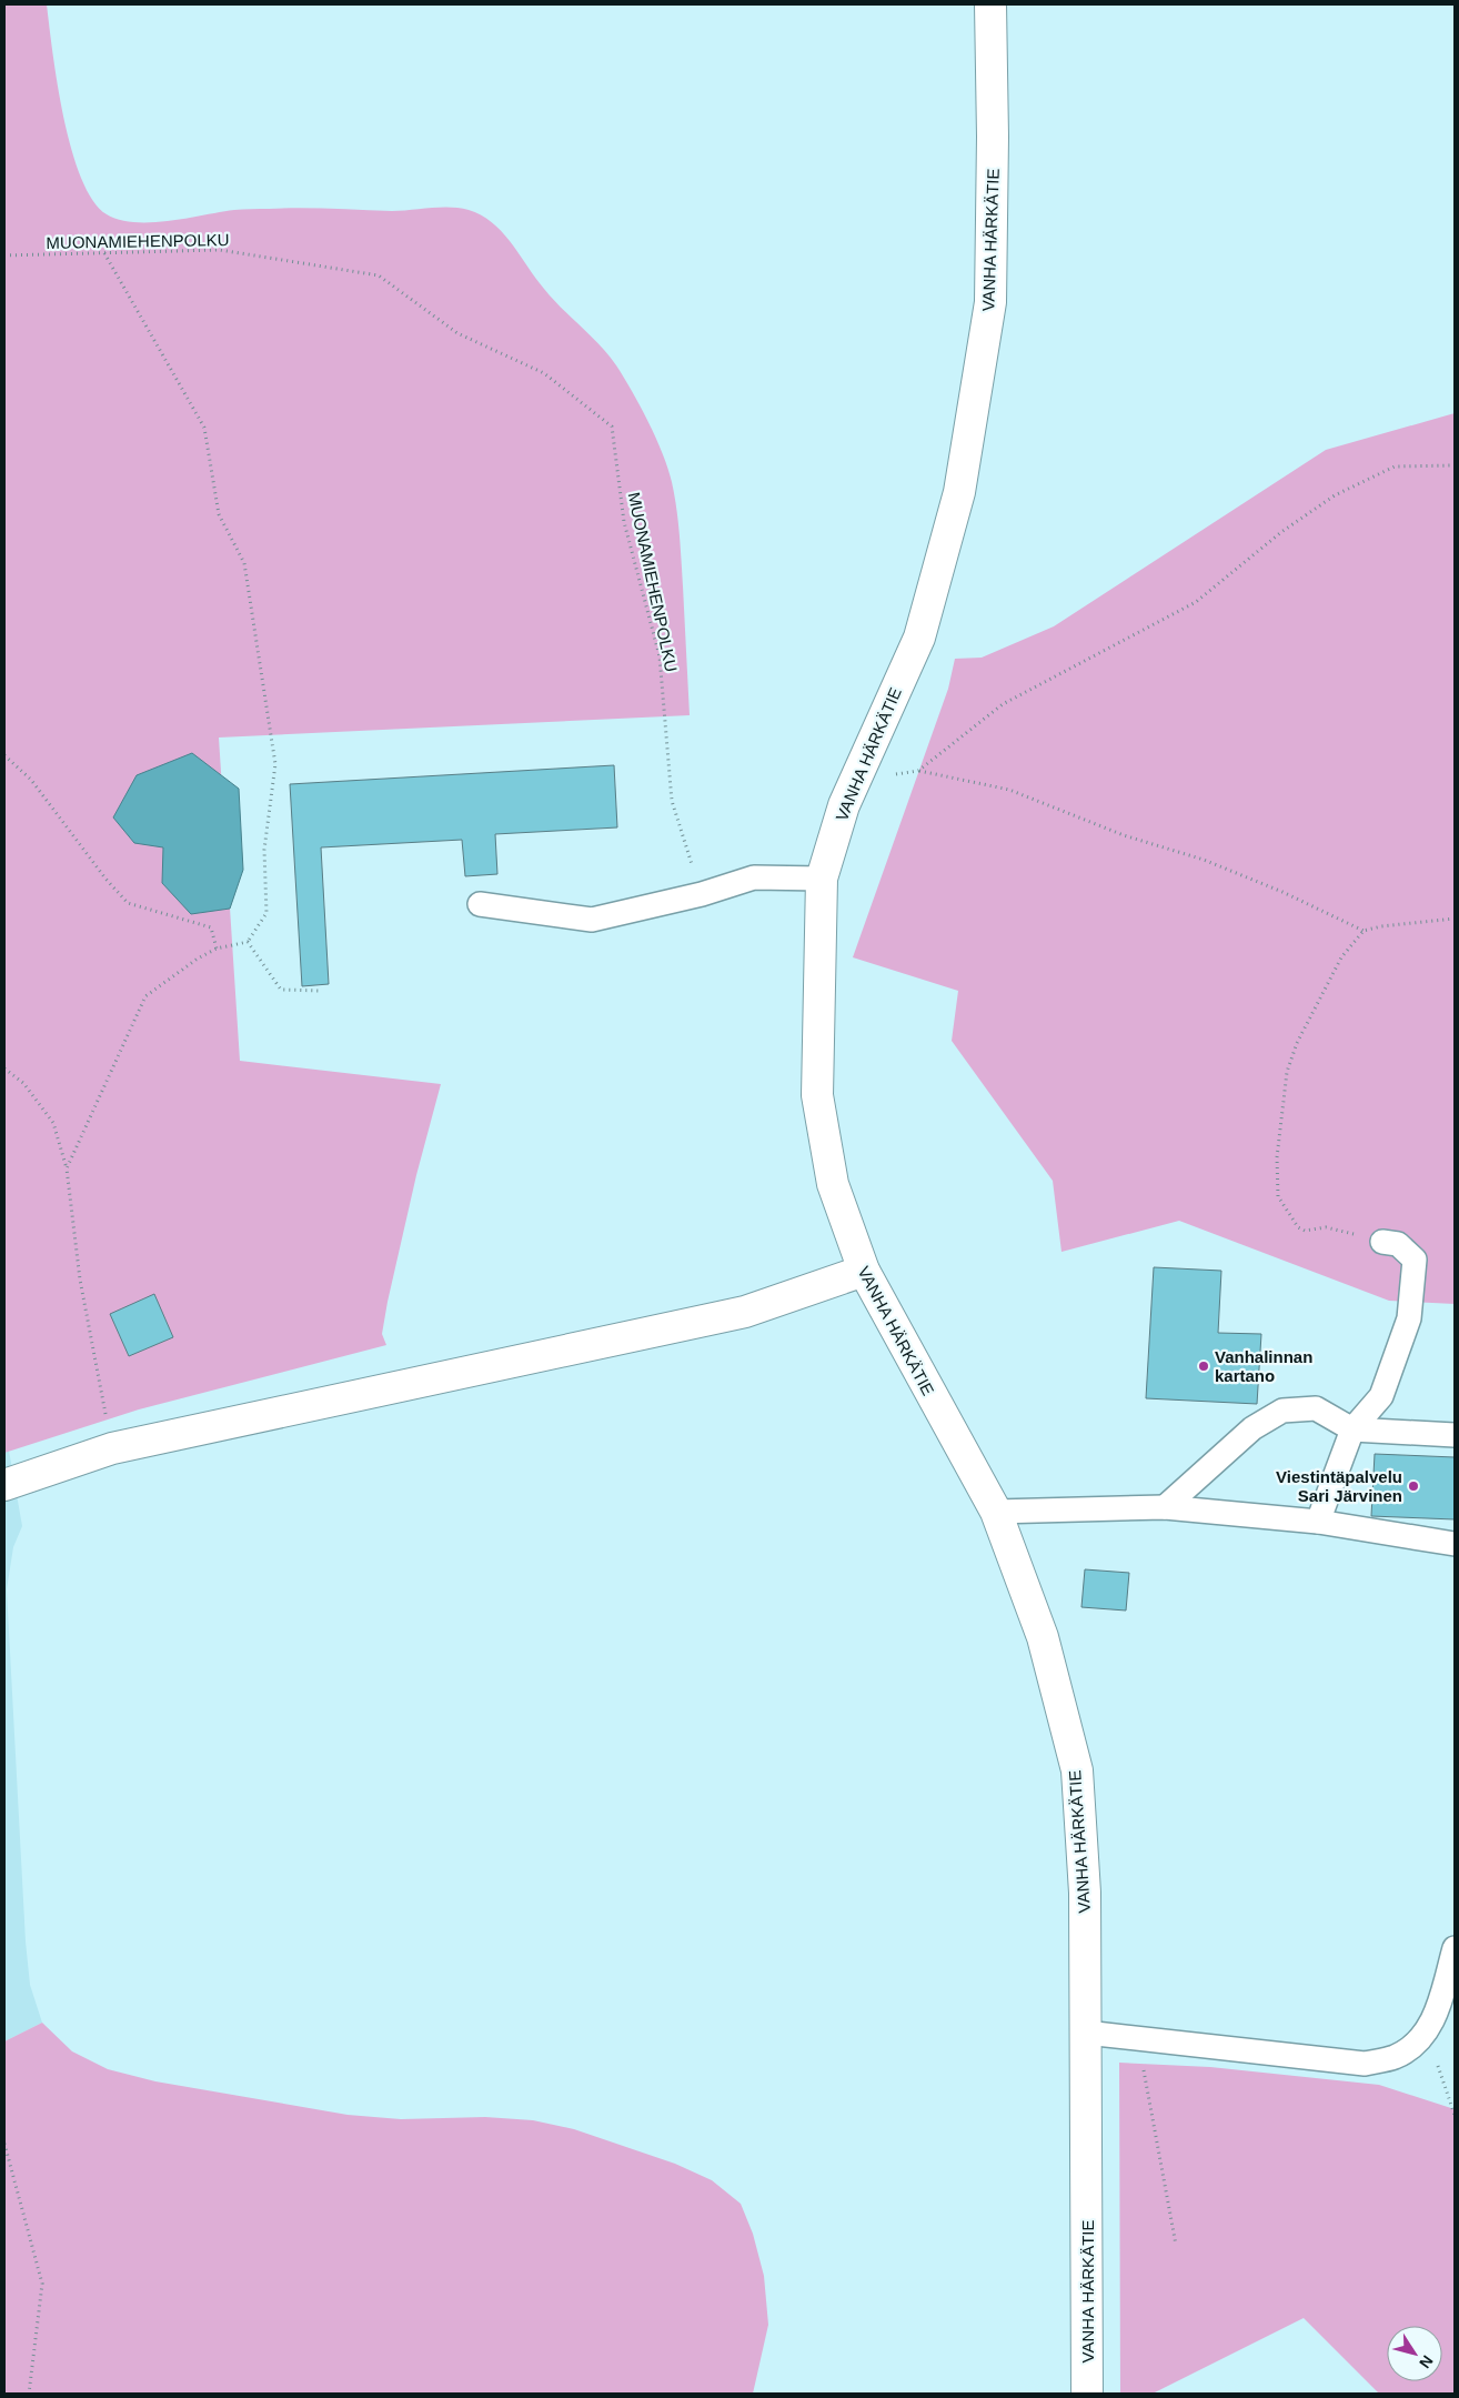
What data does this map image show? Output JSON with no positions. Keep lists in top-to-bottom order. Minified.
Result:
{"streets":{"street":["VANHA HÄRKÄTIE"],"path":["MUONAMIEHENPOLKU"]},"places":["Vanhalinnan kartano","Viestintäpalvelu Sari Järvinen"],"north":"bottom right"}
